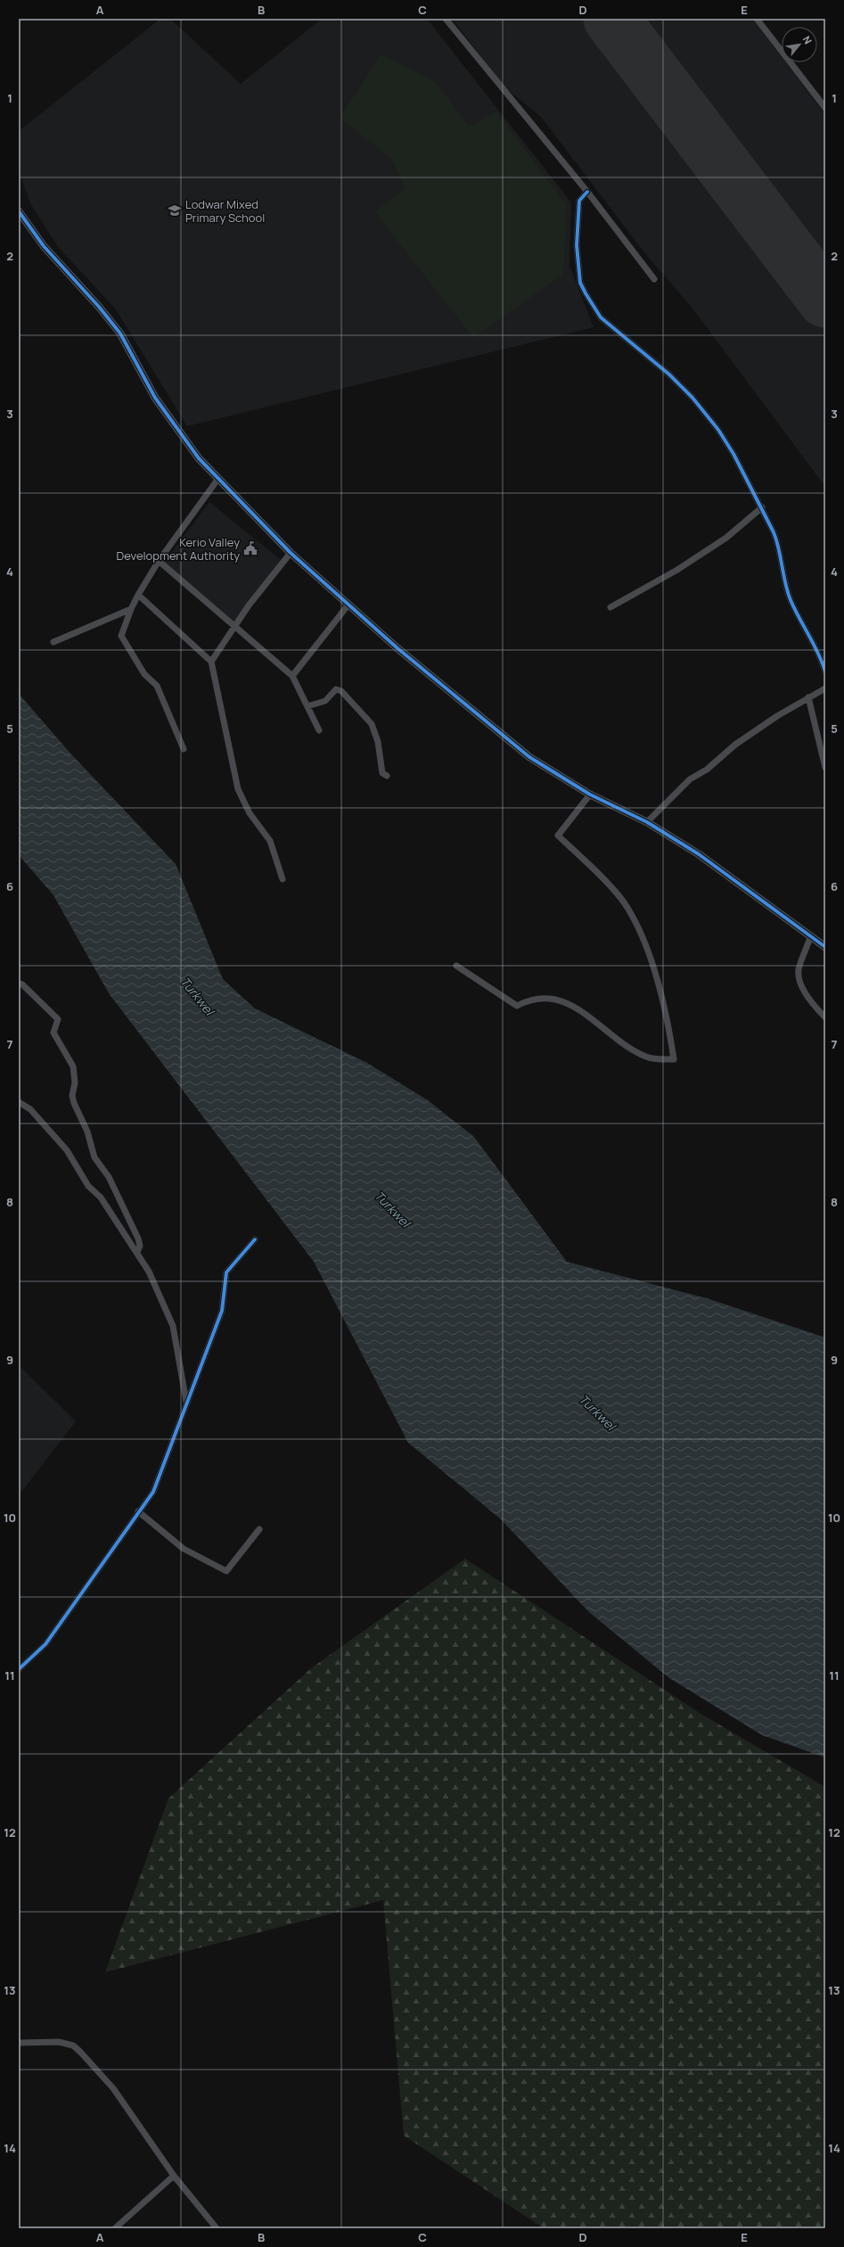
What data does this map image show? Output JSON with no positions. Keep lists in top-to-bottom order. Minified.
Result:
{"water":["Turkwel"],"places":{"school or university":["Lodwar Mixed Primary School"],"public building":["Kerio Valley Development Authority"]},"north":"top right","grid":{"columns":["A","B","C","D","E"],"rows":["1","2","3","4","5","6","7","8","9","10","11","12","13","14"]}}
